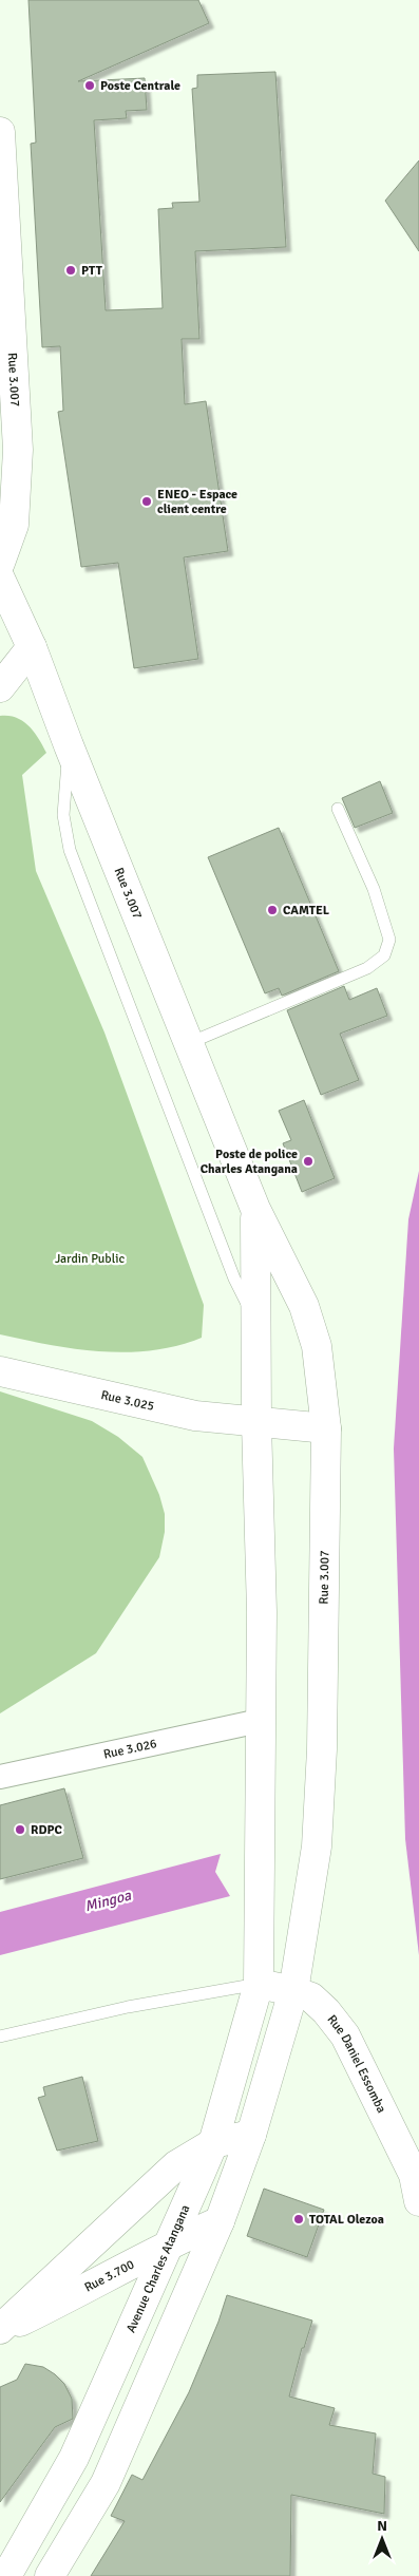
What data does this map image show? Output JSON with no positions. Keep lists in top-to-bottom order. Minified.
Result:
{"streets":{"main road":["Rue 3.007","Rue 3.025","Rue Daniel Essomba","Avenue Charles Atangana","Rue 3.700"],"street":["Rue 3.026"]},"crossings":[["Rue 3.007","Rue 3.025"],["Rue 3.007","Rue 3.026"],["Rue 3.007","Rue Daniel Essomba"],["Rue 3.007","Avenue Charles Atangana"],["Rue Daniel Essomba","Avenue Charles Atangana"],["Avenue Charles Atangana","Rue 3.700"]],"water":["Mingoa"],"parks":["Jardin Public"],"places":["Poste Centrale","PTT","ENEO - Espace client centre","CAMTEL","Poste de police Charles Atangana","RDPC","TOTAL Olezoa"],"north":"top"}
